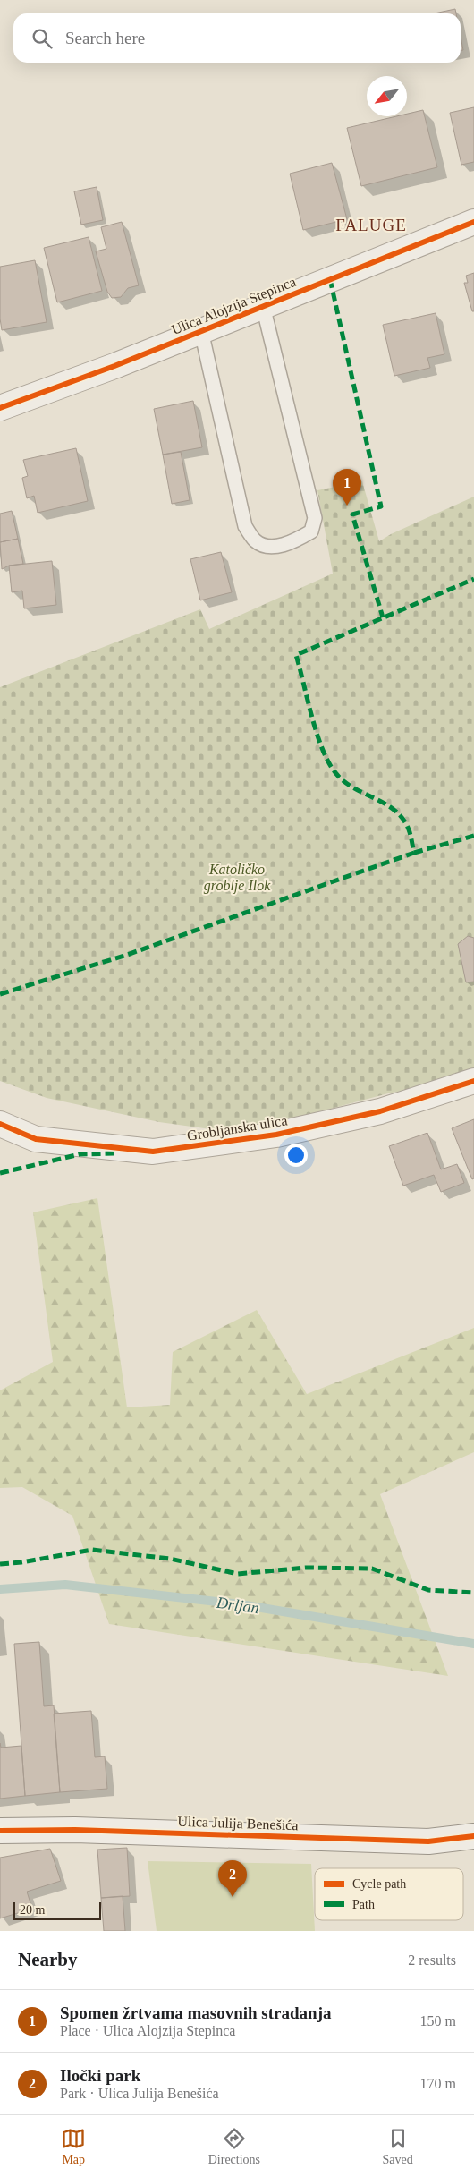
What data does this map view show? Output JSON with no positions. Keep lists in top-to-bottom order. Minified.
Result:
{"streets":{"street":["Ulica Alojzija Stepinca","Grobljanska ulica","Ulica Julija Benešića"]},"districts":["FALUGE"],"water":["Drljan"],"parks":["Katoličko groblje Ilok"],"legend":["Cycle path","Path"],"scale_bar":"20 m","north":"bottom left","page":{"search":"Search here","pins":["1","2"],"scale":"20 m","heading":["Nearby","2 results"],"list":[{"mark":"1","name":"Spomen žrtvama masovnih stradanja","note":"Place · Ulica Alojzija Stepinca","value":"150 m"},{"mark":"2","name":"Iločki park","note":"Park · Ulica Julija Benešića","value":"170 m"}],"nav":["Map","Directions","Saved"]}}
